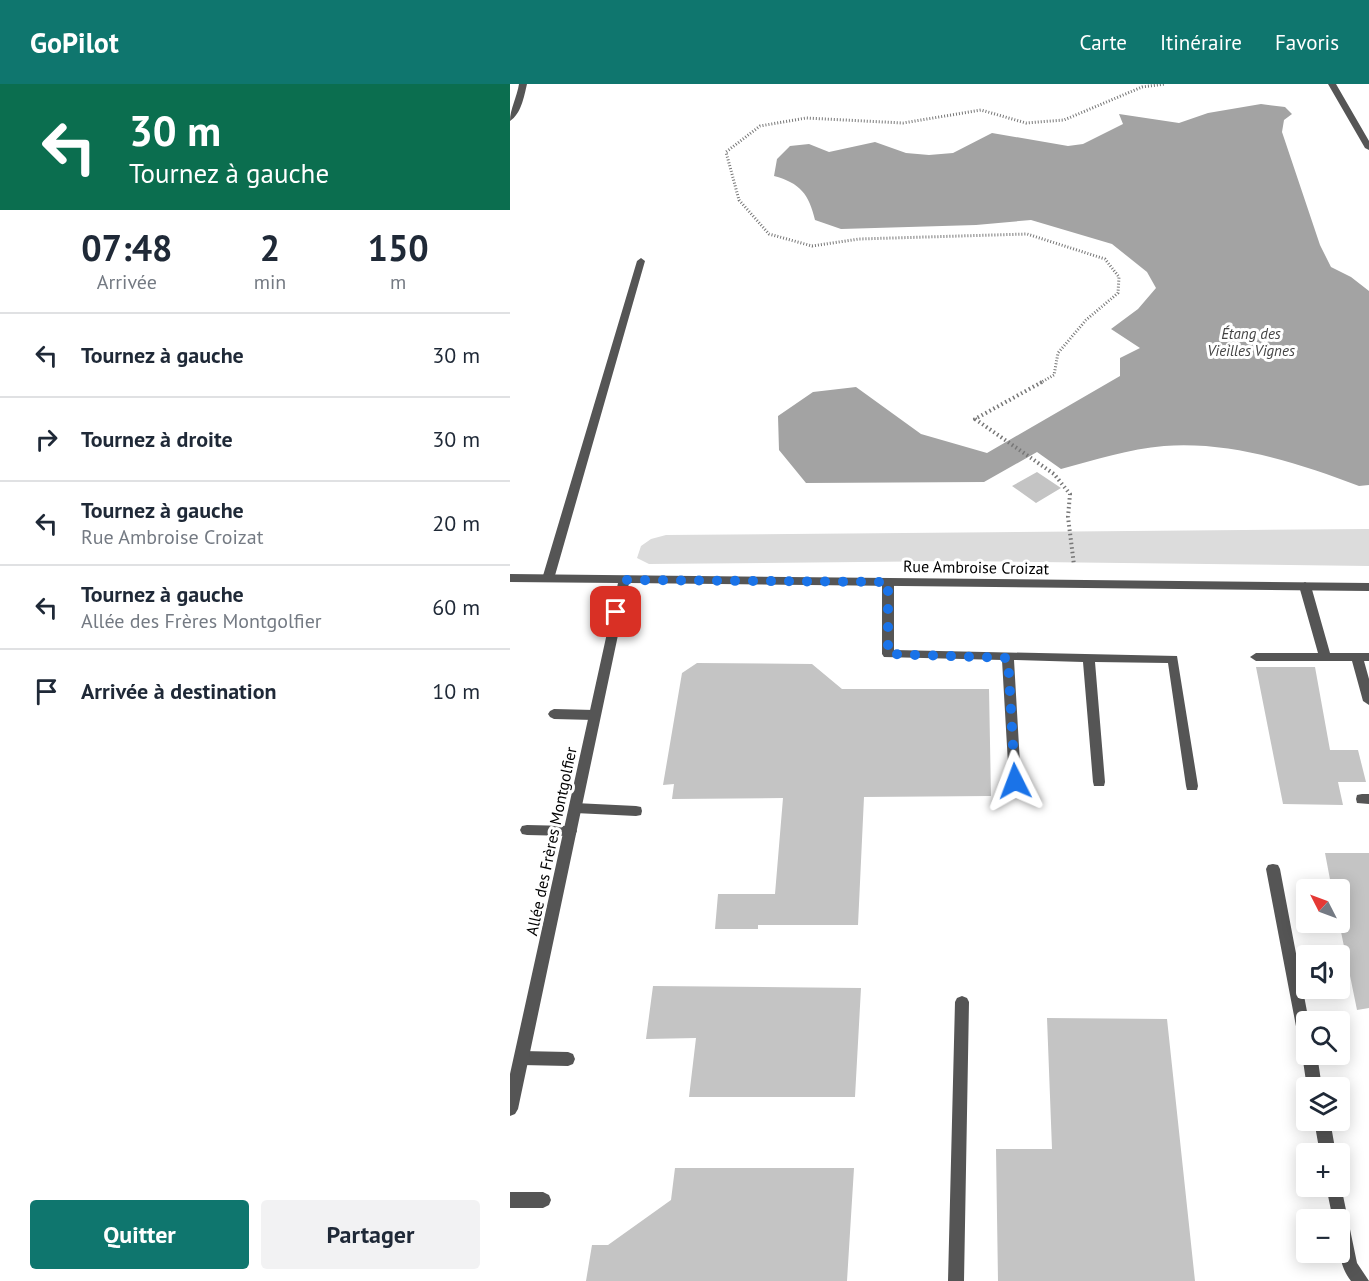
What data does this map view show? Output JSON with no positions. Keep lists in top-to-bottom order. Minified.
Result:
{"streets":{"street":["Rue Ambroise Croizat","Allée des Frères Montgolfier"]},"crossings":[["Rue Ambroise Croizat","Allée des Frères Montgolfier"]],"water":["Étang des Vieilles Vignes"],"north":"top left","page":{"header":"GoPilot","nav":["Carte","Itinéraire","Favoris"],"turn":["30 m","Tournez à gauche"],"eta":["07:48","Arrivée","2","min","150","m"],"list":[{"name":"Tournez à gauche","value":"30 m"},{"name":"Tournez à droite","value":"30 m"},{"name":"Tournez à gauche","note":"Rue Ambroise Croizat","value":"20 m"},{"name":"Tournez à gauche","note":"Allée des Frères Montgolfier","value":"60 m"},{"name":"Arrivée à destination","value":"10 m"}],"map_buttons":["+","−"],"buttons":["Quitter","Partager"]}}
